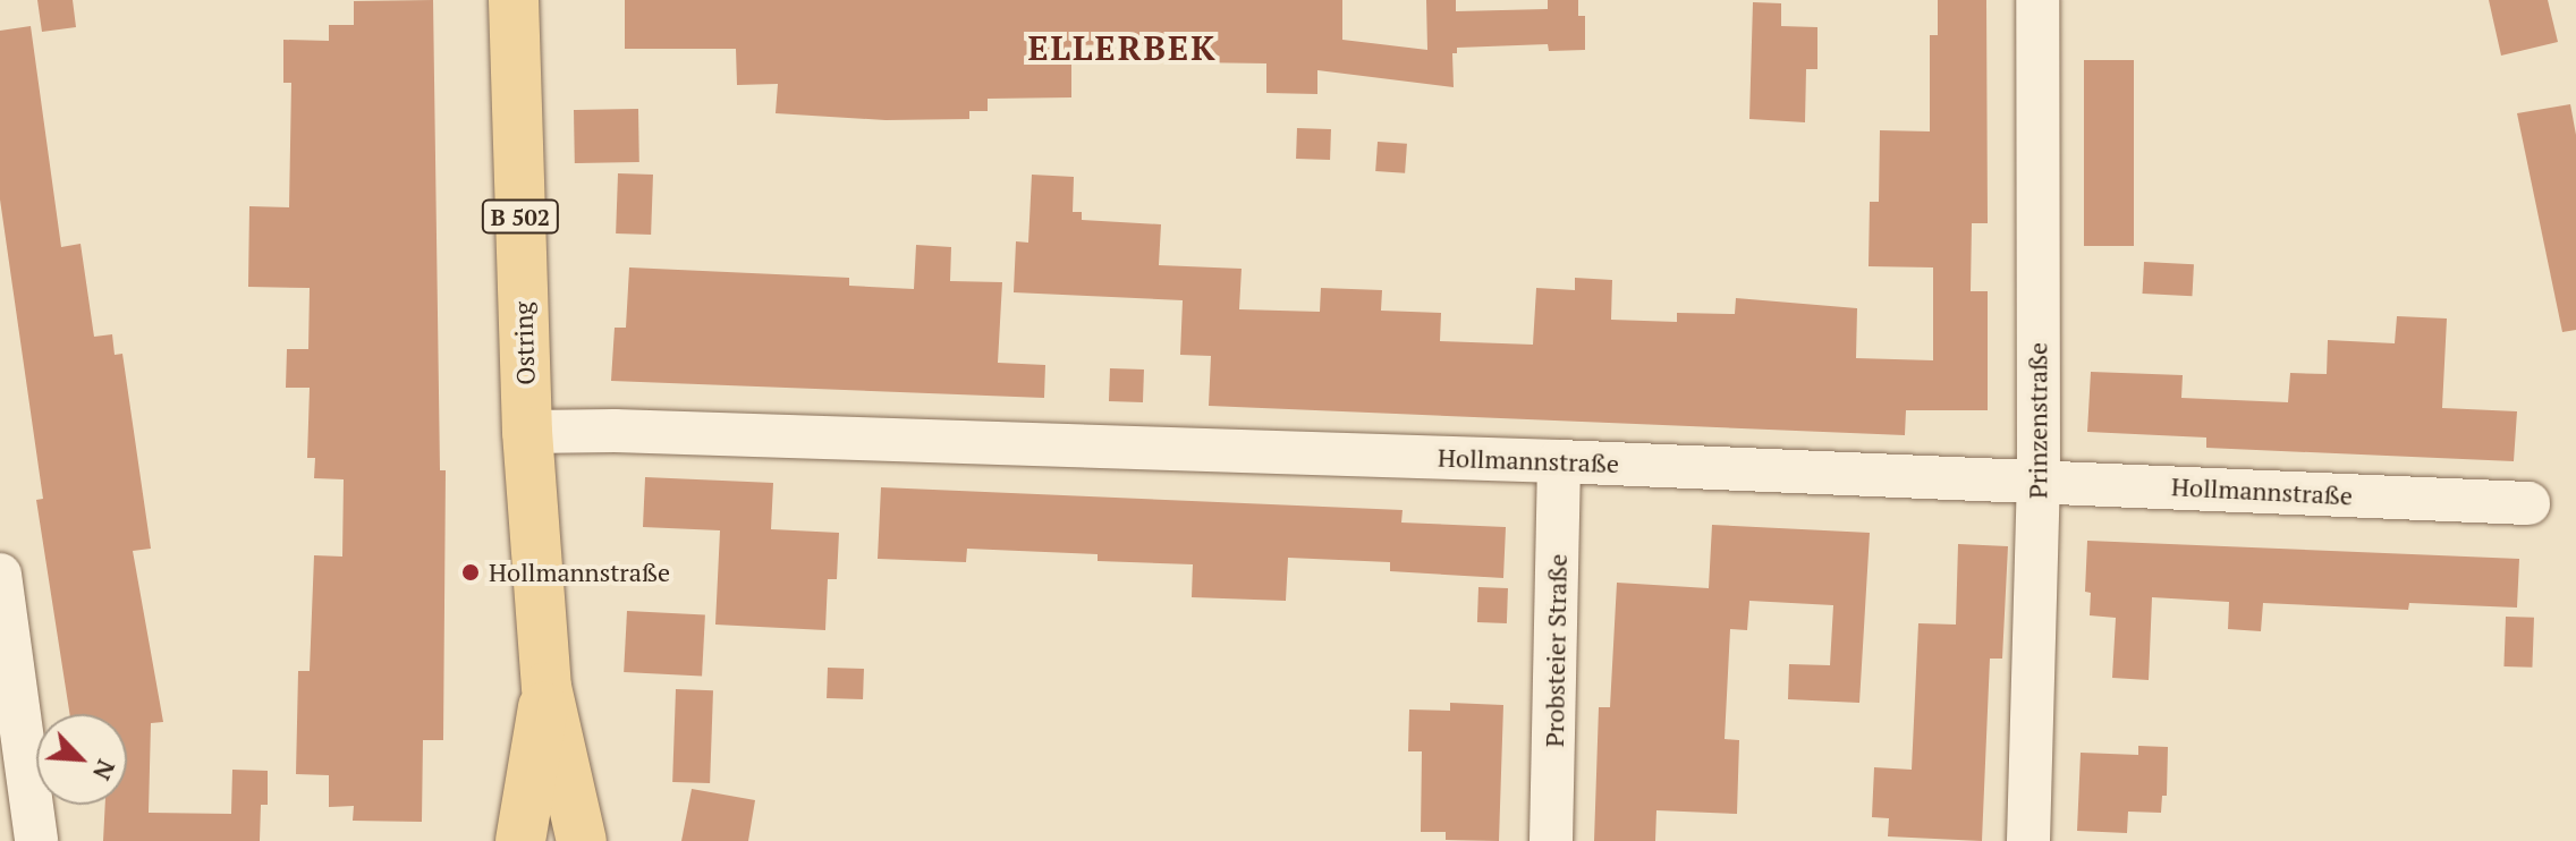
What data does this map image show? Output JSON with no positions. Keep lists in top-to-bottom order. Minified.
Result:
{"streets":{"main road":["B 502","Ostring"],"street":["Prinzenstraße","Hollmannstraße","Probsteier Straße"]},"crossings":[["Ostring","Hollmannstraße"],["Prinzenstraße","Hollmannstraße"],["Hollmannstraße","Probsteier Straße"]],"districts":["ELLERBEK"],"places":["Hollmannstraße"],"north":"bottom right"}
